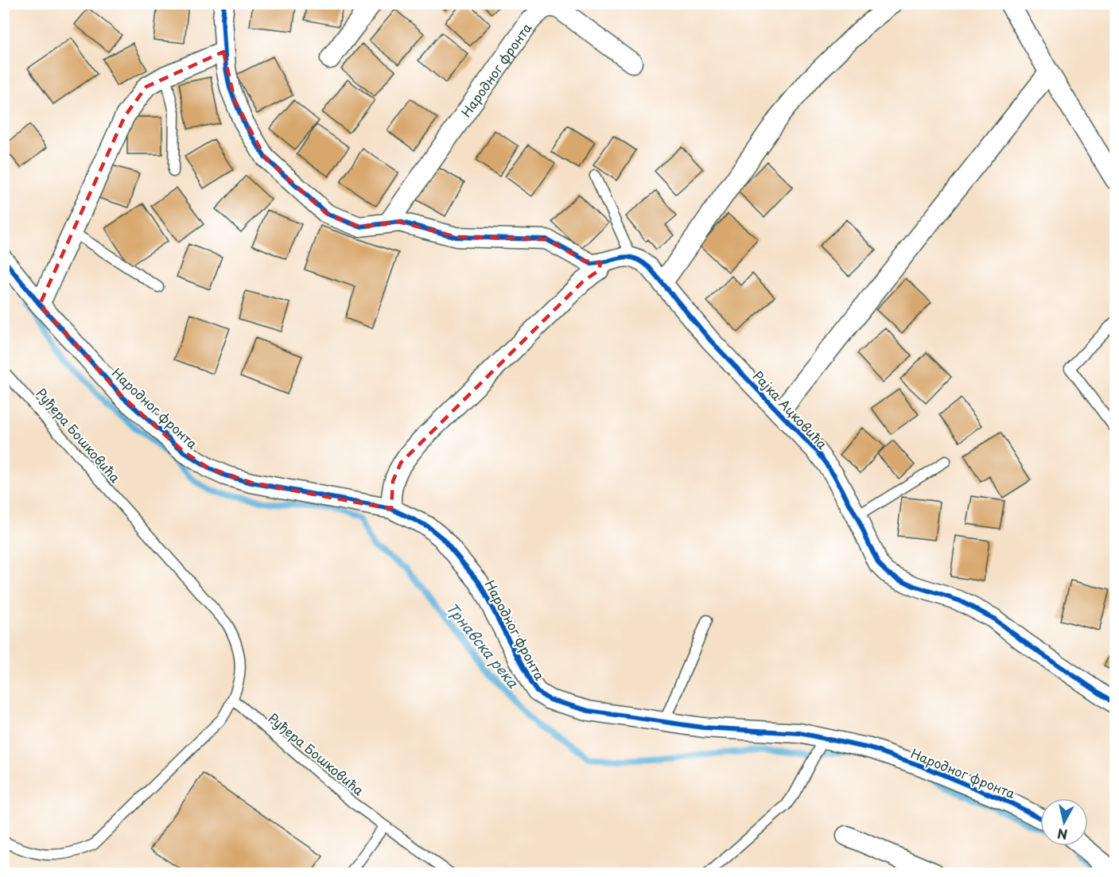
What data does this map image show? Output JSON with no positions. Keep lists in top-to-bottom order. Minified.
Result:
{"streets":{"street":["Народног фронта","Рајка Ацковића"],"lane":["Руђера Бошковића"]},"water":["Трнавска река"],"north":"bottom"}
